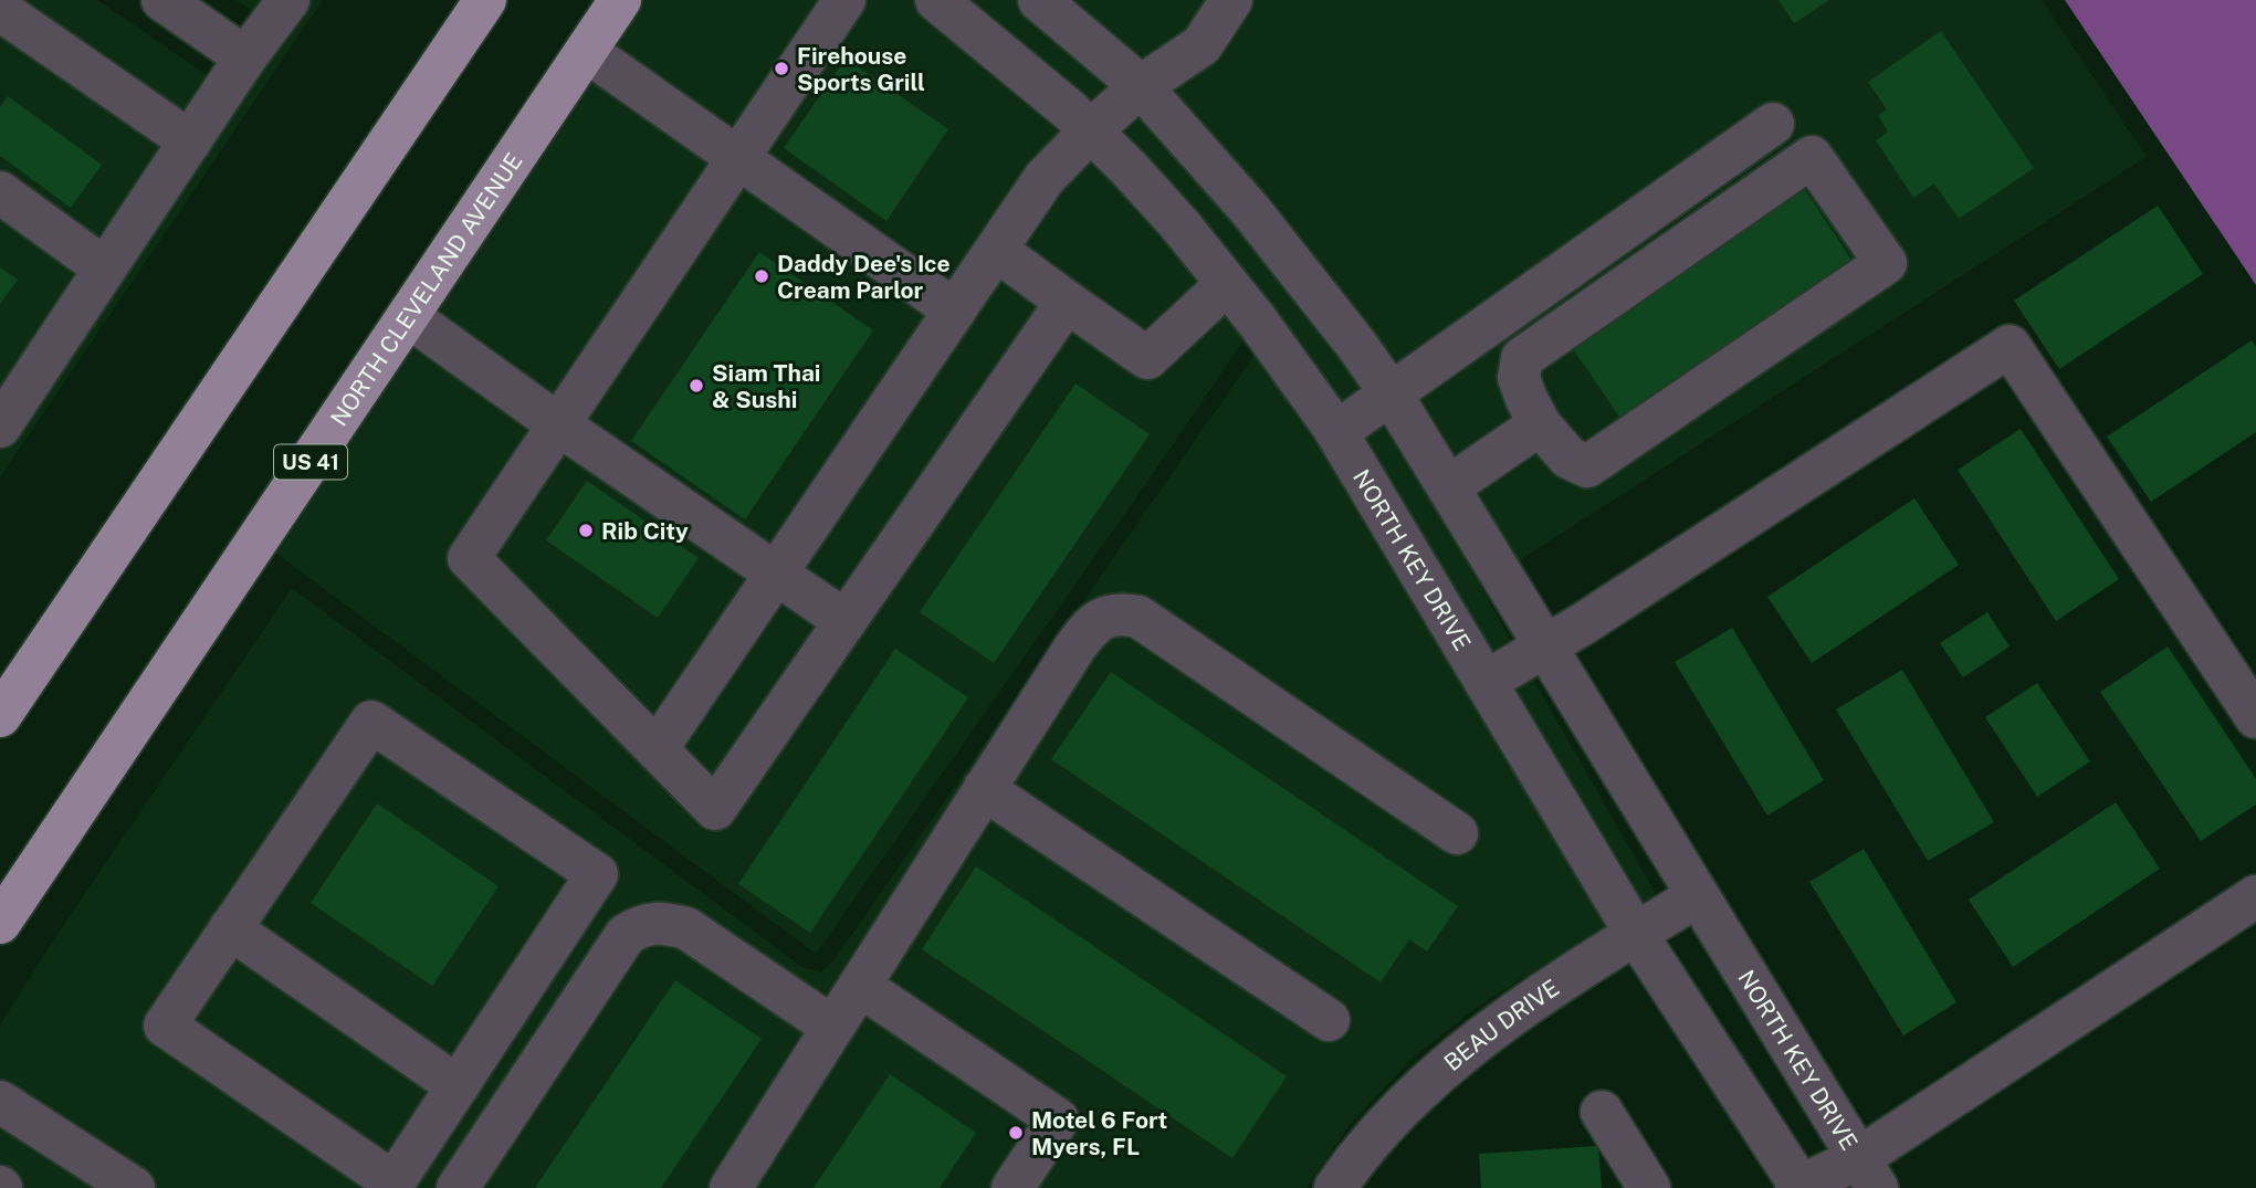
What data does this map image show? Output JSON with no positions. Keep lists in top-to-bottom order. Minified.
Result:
{"streets":{"main road":["NORTH CLEVELAND AVENUE","US 41"],"street":["NORTH KEY DRIVE","BEAU DRIVE"]},"crossings":[["NORTH KEY DRIVE","BEAU DRIVE"]],"places":["Firehouse Sports Grill","Daddy Dee's Ice Cream Parlor","Siam Thai & Sushi","Rib City","Motel 6 Fort Myers, FL"]}
